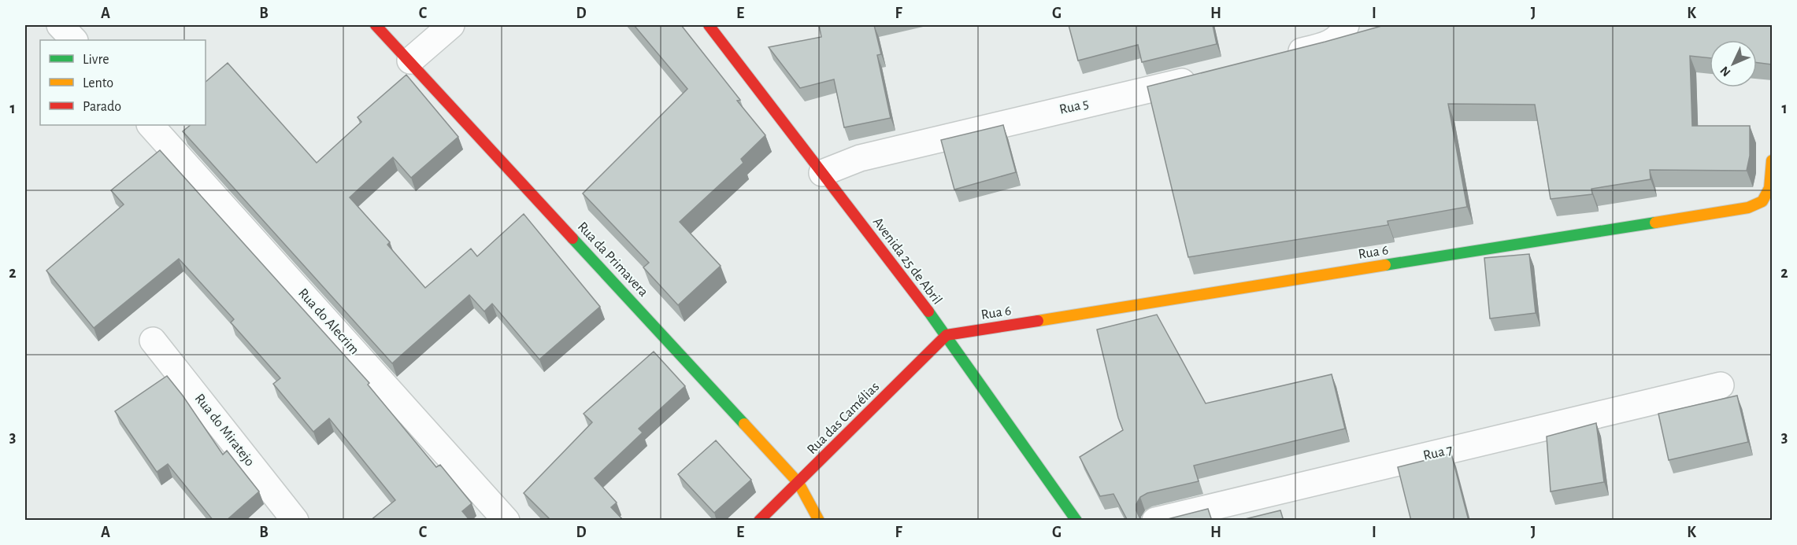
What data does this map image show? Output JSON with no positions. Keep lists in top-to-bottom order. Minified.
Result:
{"streets":{"street":["Rua 5","Rua 6","Rua da Primavera","Avenida 25 de Abril","Rua do Alecrim","Rua das Camélias","Rua do Miratejo","Rua 7"]},"crossings":[["Rua 5","Avenida 25 de Abril"],["Rua 6","Avenida 25 de Abril"],["Rua 6","Rua das Camélias"],["Rua da Primavera","Rua das Camélias"],["Avenida 25 de Abril","Rua das Camélias"]],"legend":["Livre","Lento","Parado"],"north":"bottom left","grid":{"columns":["A","B","C","D","E","F","G","H","I","J","K"],"rows":["1","2","3"]}}
